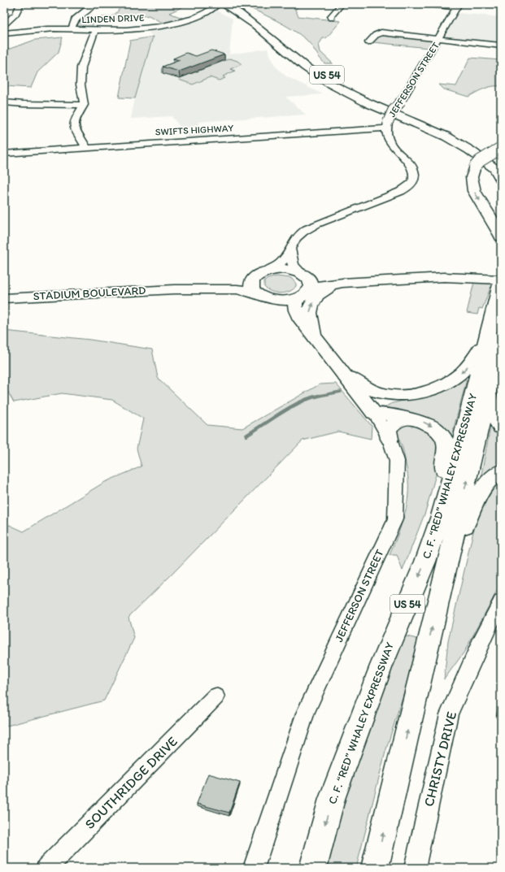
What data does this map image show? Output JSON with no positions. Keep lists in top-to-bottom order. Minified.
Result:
{"streets":{"main road":["US 54","JEFFERSON STREET","STADIUM BOULEVARD","C. F. “RED” WHALEY EXPRESSWAY"],"street":["LINDEN DRIVE","SWIFTS HIGHWAY","CHRISTY DRIVE","SOUTHRIDGE DRIVE"]},"crossings":[["JEFFERSON STREET","SWIFTS HIGHWAY"]]}
